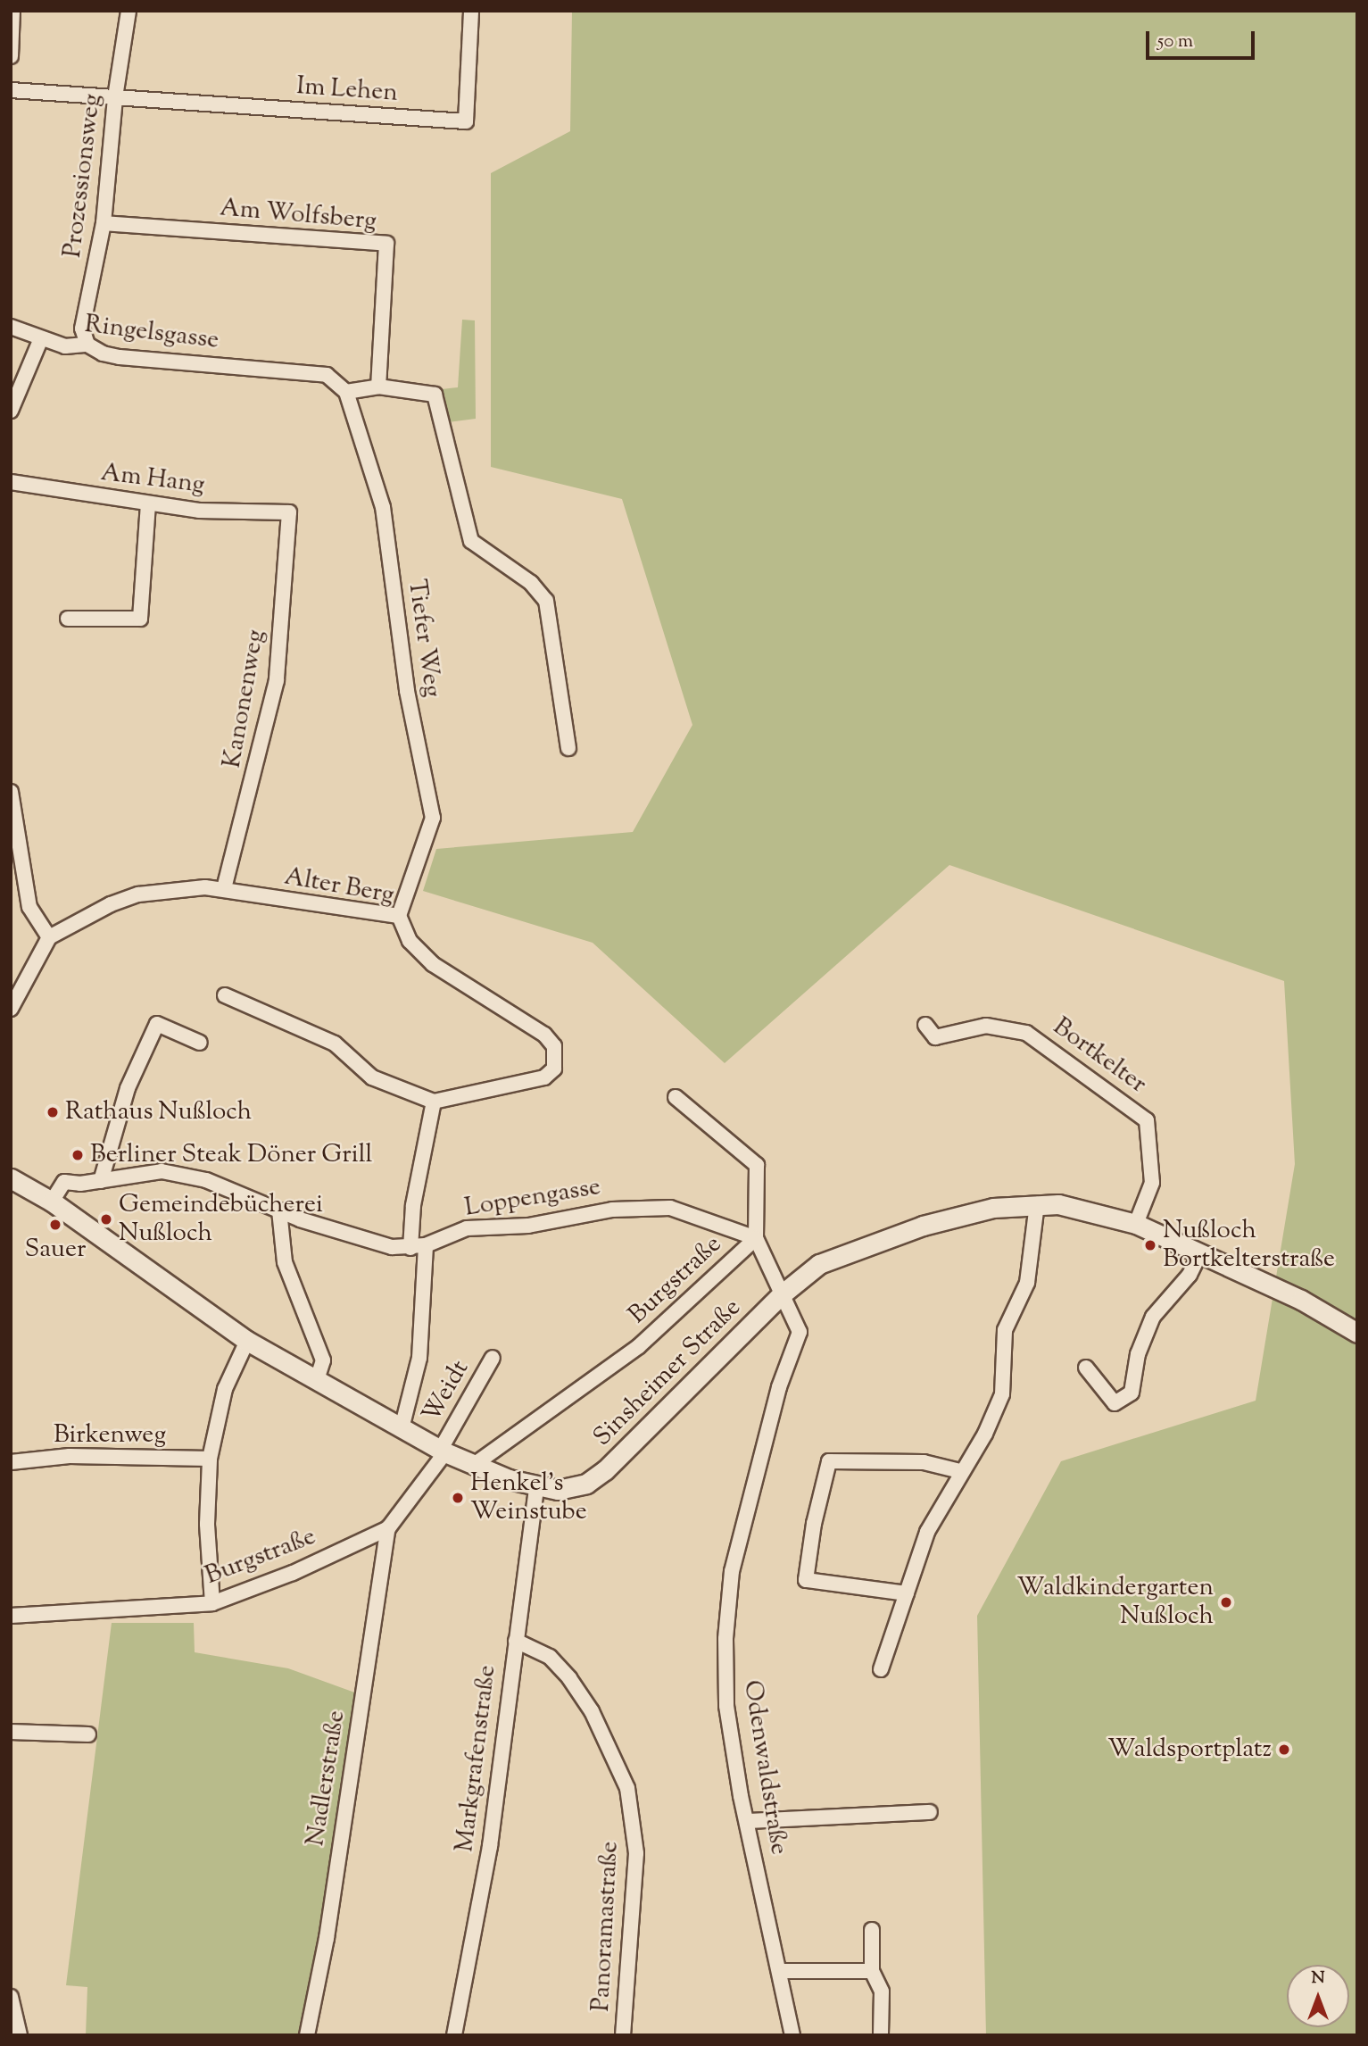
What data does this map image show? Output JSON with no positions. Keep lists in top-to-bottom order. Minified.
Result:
{"streets":{"street":["Im Lehen","Prozessionsweg","Am Wolfsberg","Ringelsgasse","Am Hang","Tiefer Weg","Kanonenweg","Alter Berg","Bortkelter","Loppengasse","Burgstraße","Sinsheimer Straße","Weidt","Birkenweg","Markgrafenstraße","Odenwaldstraße","Nadlerstraße","Panoramastraße"]},"crossings":[["Im Lehen","Prozessionsweg"],["Prozessionsweg","Am Wolfsberg"],["Prozessionsweg","Ringelsgasse"],["Ringelsgasse","Tiefer Weg"],["Am Hang","Kanonenweg"],["Tiefer Weg","Alter Berg"],["Kanonenweg","Alter Berg"],["Bortkelter","Sinsheimer Straße"],["Loppengasse","Burgstraße"],["Loppengasse","Sinsheimer Straße"],["Burgstraße","Sinsheimer Straße"],["Burgstraße","Weidt"],["Burgstraße","Nadlerstraße"],["Sinsheimer Straße","Weidt"],["Sinsheimer Straße","Markgrafenstraße"],["Sinsheimer Straße","Odenwaldstraße"],["Markgrafenstraße","Panoramastraße"]],"places":["Rathaus Nußloch","Berliner Steak Döner Grill","Gemeindebücherei Nußloch","Sauer","Nußloch Bortkelterstraße","Henkel's Weinstube","Waldkindergarten Nußloch","Waldsportplatz"],"scale_bar":"50 m","north":"top"}
